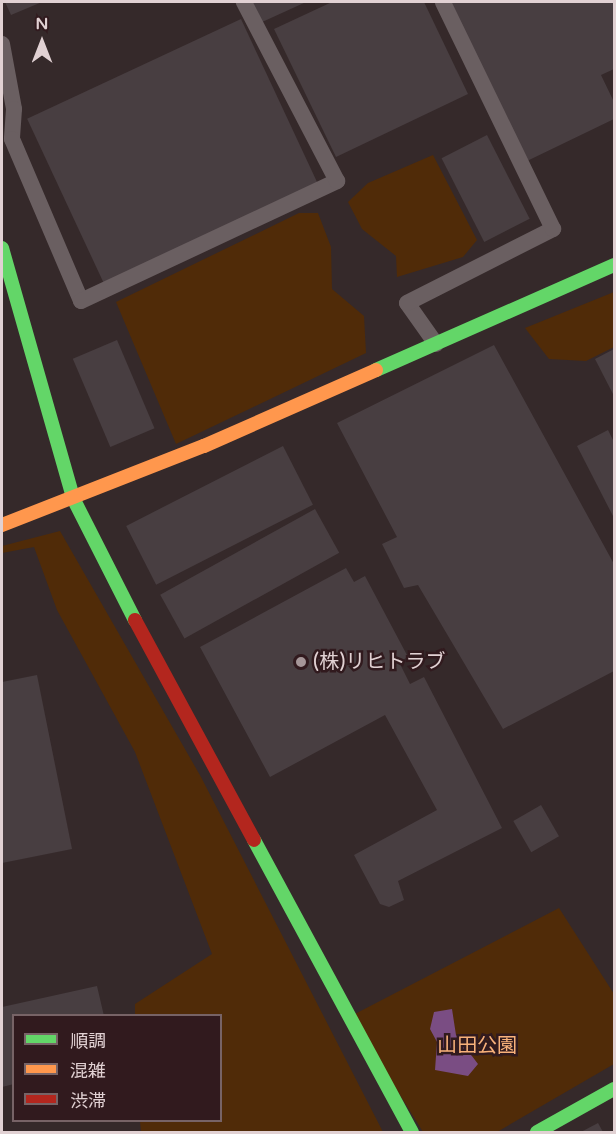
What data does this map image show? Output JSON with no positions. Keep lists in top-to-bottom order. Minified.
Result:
{"parks":["山田公園"],"places":["(株)リヒトラブ"],"legend":["順調","混雑","渋滞"],"north":"top"}
